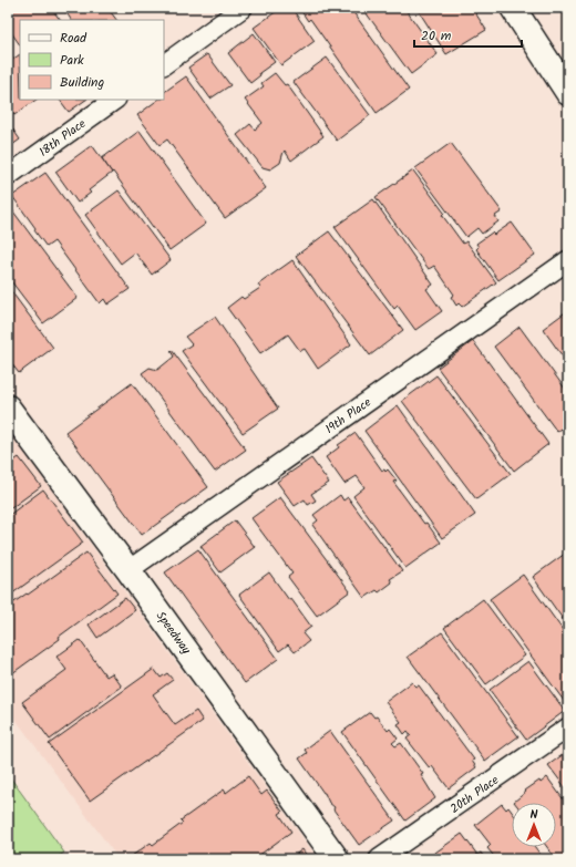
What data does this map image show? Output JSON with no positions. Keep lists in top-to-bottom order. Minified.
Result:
{"streets":{"street":["Speedway"],"lane":["18th Place","19th Place","20th Place"]},"crossings":[["19th Place","Speedway"]],"legend":["Road","Park","Building"],"scale_bar":"20 m","north":"top"}
